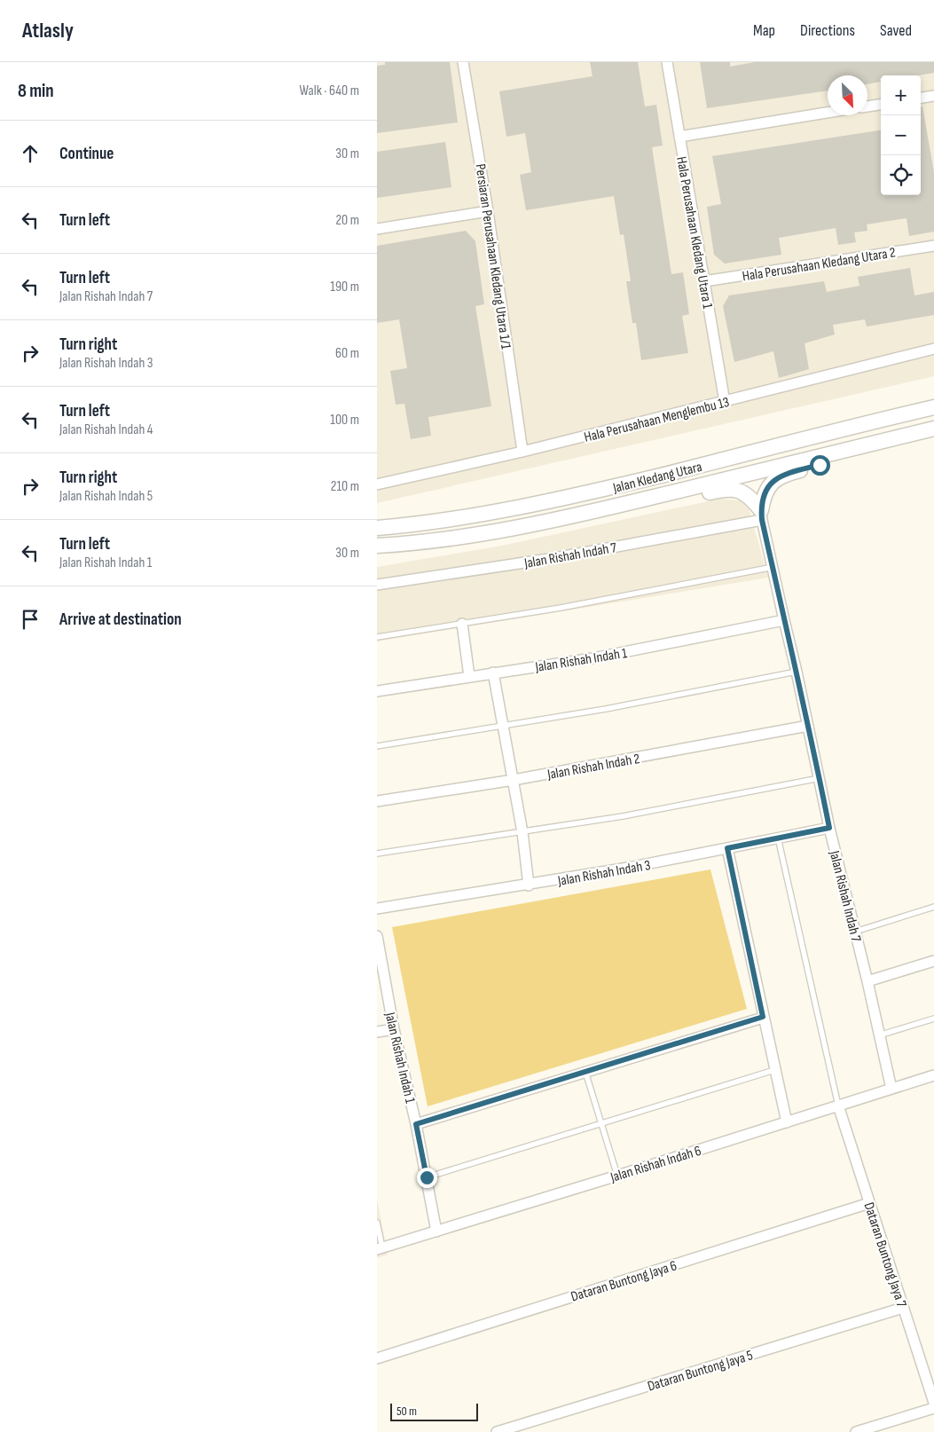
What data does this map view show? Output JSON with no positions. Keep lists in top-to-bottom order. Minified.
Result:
{"streets":{"main road":["Jalan Kledang Utara"],"street":["Hala Perusahaan Kledang Utara 1","Persiaran Perusahaan Kledang Utara 1/1","Hala Perusahaan Kledang Utara 2","Hala Perusahaan Menglembu 13","Jalan Rishah Indah 7","Jalan Rishah Indah 1","Jalan Rishah Indah 2","Jalan Rishah Indah 3","Jalan Rishah Indah 6","Dataran Buntong Jaya 7","Dataran Buntong Jaya 6","Dataran Buntong Jaya 5"]},"crossings":[["Hala Perusahaan Kledang Utara 1","Hala Perusahaan Kledang Utara 2"],["Hala Perusahaan Kledang Utara 1","Hala Perusahaan Menglembu 13"],["Persiaran Perusahaan Kledang Utara 1/1","Hala Perusahaan Menglembu 13"],["Jalan Rishah Indah 7","Jalan Rishah Indah 1"],["Jalan Rishah Indah 7","Jalan Rishah Indah 2"],["Jalan Rishah Indah 7","Jalan Rishah Indah 3"],["Jalan Rishah Indah 7","Jalan Rishah Indah 6"],["Jalan Rishah Indah 1","Jalan Rishah Indah 6"],["Jalan Rishah Indah 6","Dataran Buntong Jaya 7"],["Dataran Buntong Jaya 7","Dataran Buntong Jaya 6"],["Dataran Buntong Jaya 7","Dataran Buntong Jaya 5"]],"scale_bar":"50 m","north":"bottom right","page":{"header":"Atlasly","nav":["Map","Directions","Saved"],"heading":["8 min","Walk · 640 m"],"map_buttons":["+","−"],"list":[["Continue","30 m"],["Turn left","20 m"],["Turn left","Jalan Rishah Indah 7","190 m"],["Turn right","Jalan Rishah Indah 3","60 m"],["Turn left","Jalan Rishah Indah 4","100 m"],["Turn right","Jalan Rishah Indah 5","210 m"],["Turn left","Jalan Rishah Indah 1","30 m"],"Arrive at destination"],"scale":"50 m"}}
